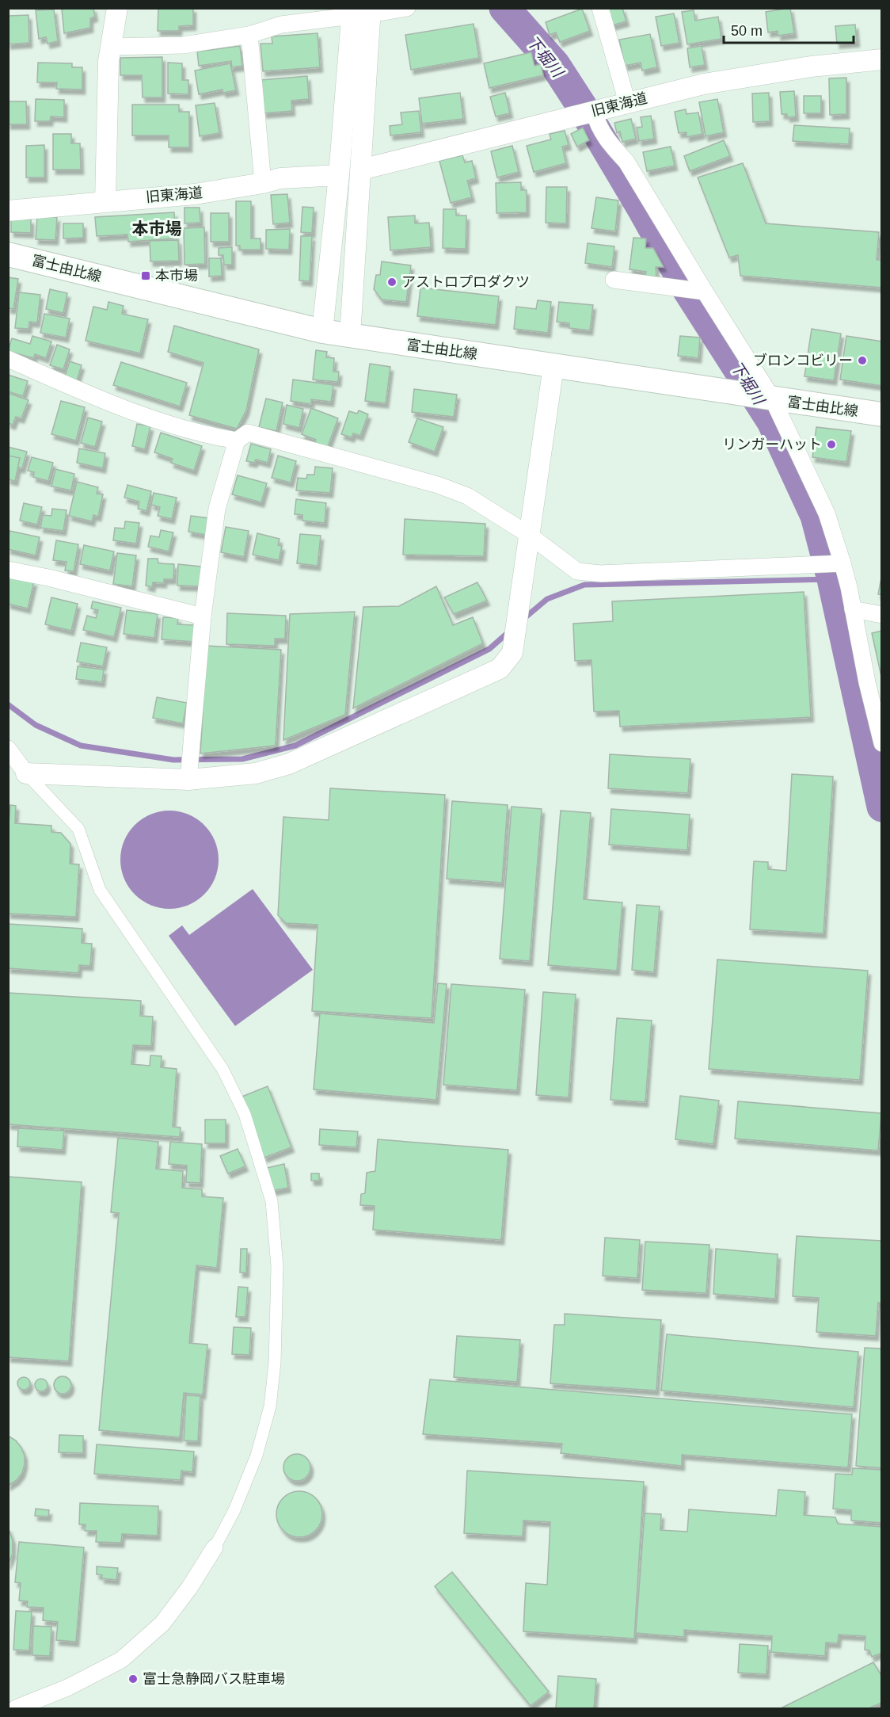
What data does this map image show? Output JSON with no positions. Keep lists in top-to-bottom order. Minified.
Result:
{"streets":{"main road":["富士由比線"],"street":["旧東海道"]},"districts":["本市場"],"water":["下堀川"],"places":{"transit":["本市場"],"other":["アストロプロダクツ","ブロンコビリー","リンガーハット","富士急静岡バス駐車場"]},"scale_bar":"50 m"}
